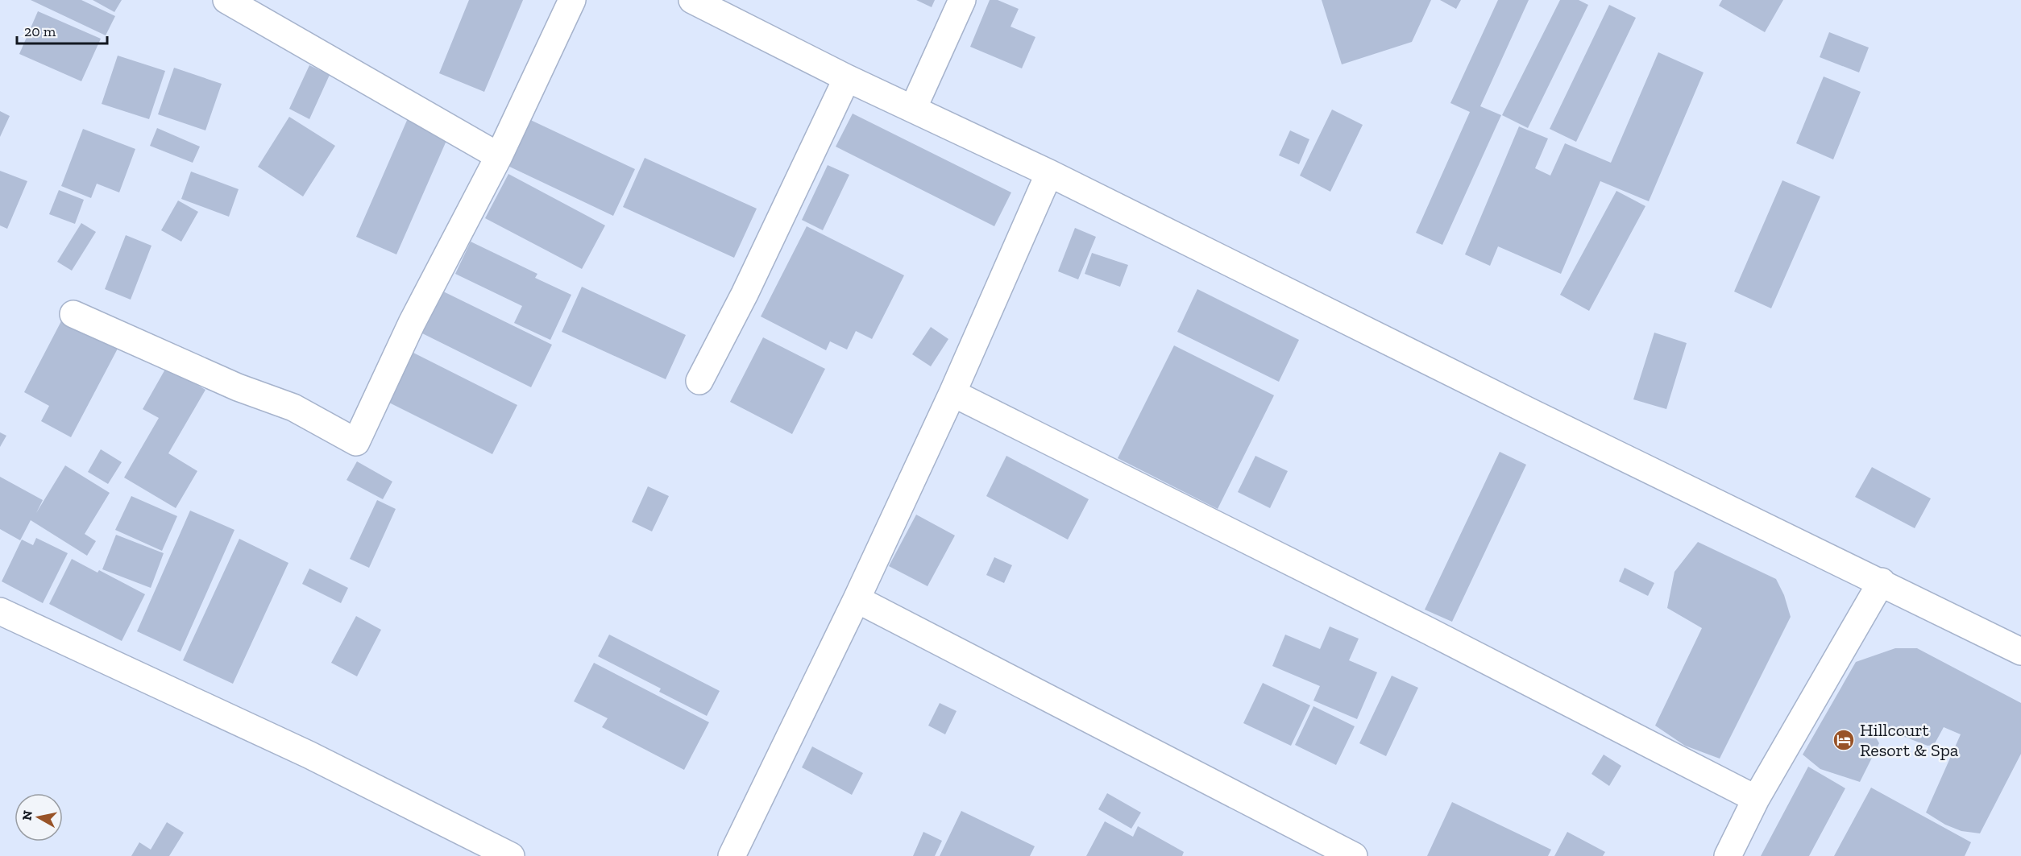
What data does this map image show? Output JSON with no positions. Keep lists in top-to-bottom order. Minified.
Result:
{"places":{"hotel":["Hillcourt Resort & Spa"]},"scale_bar":"20 m","north":"left"}
